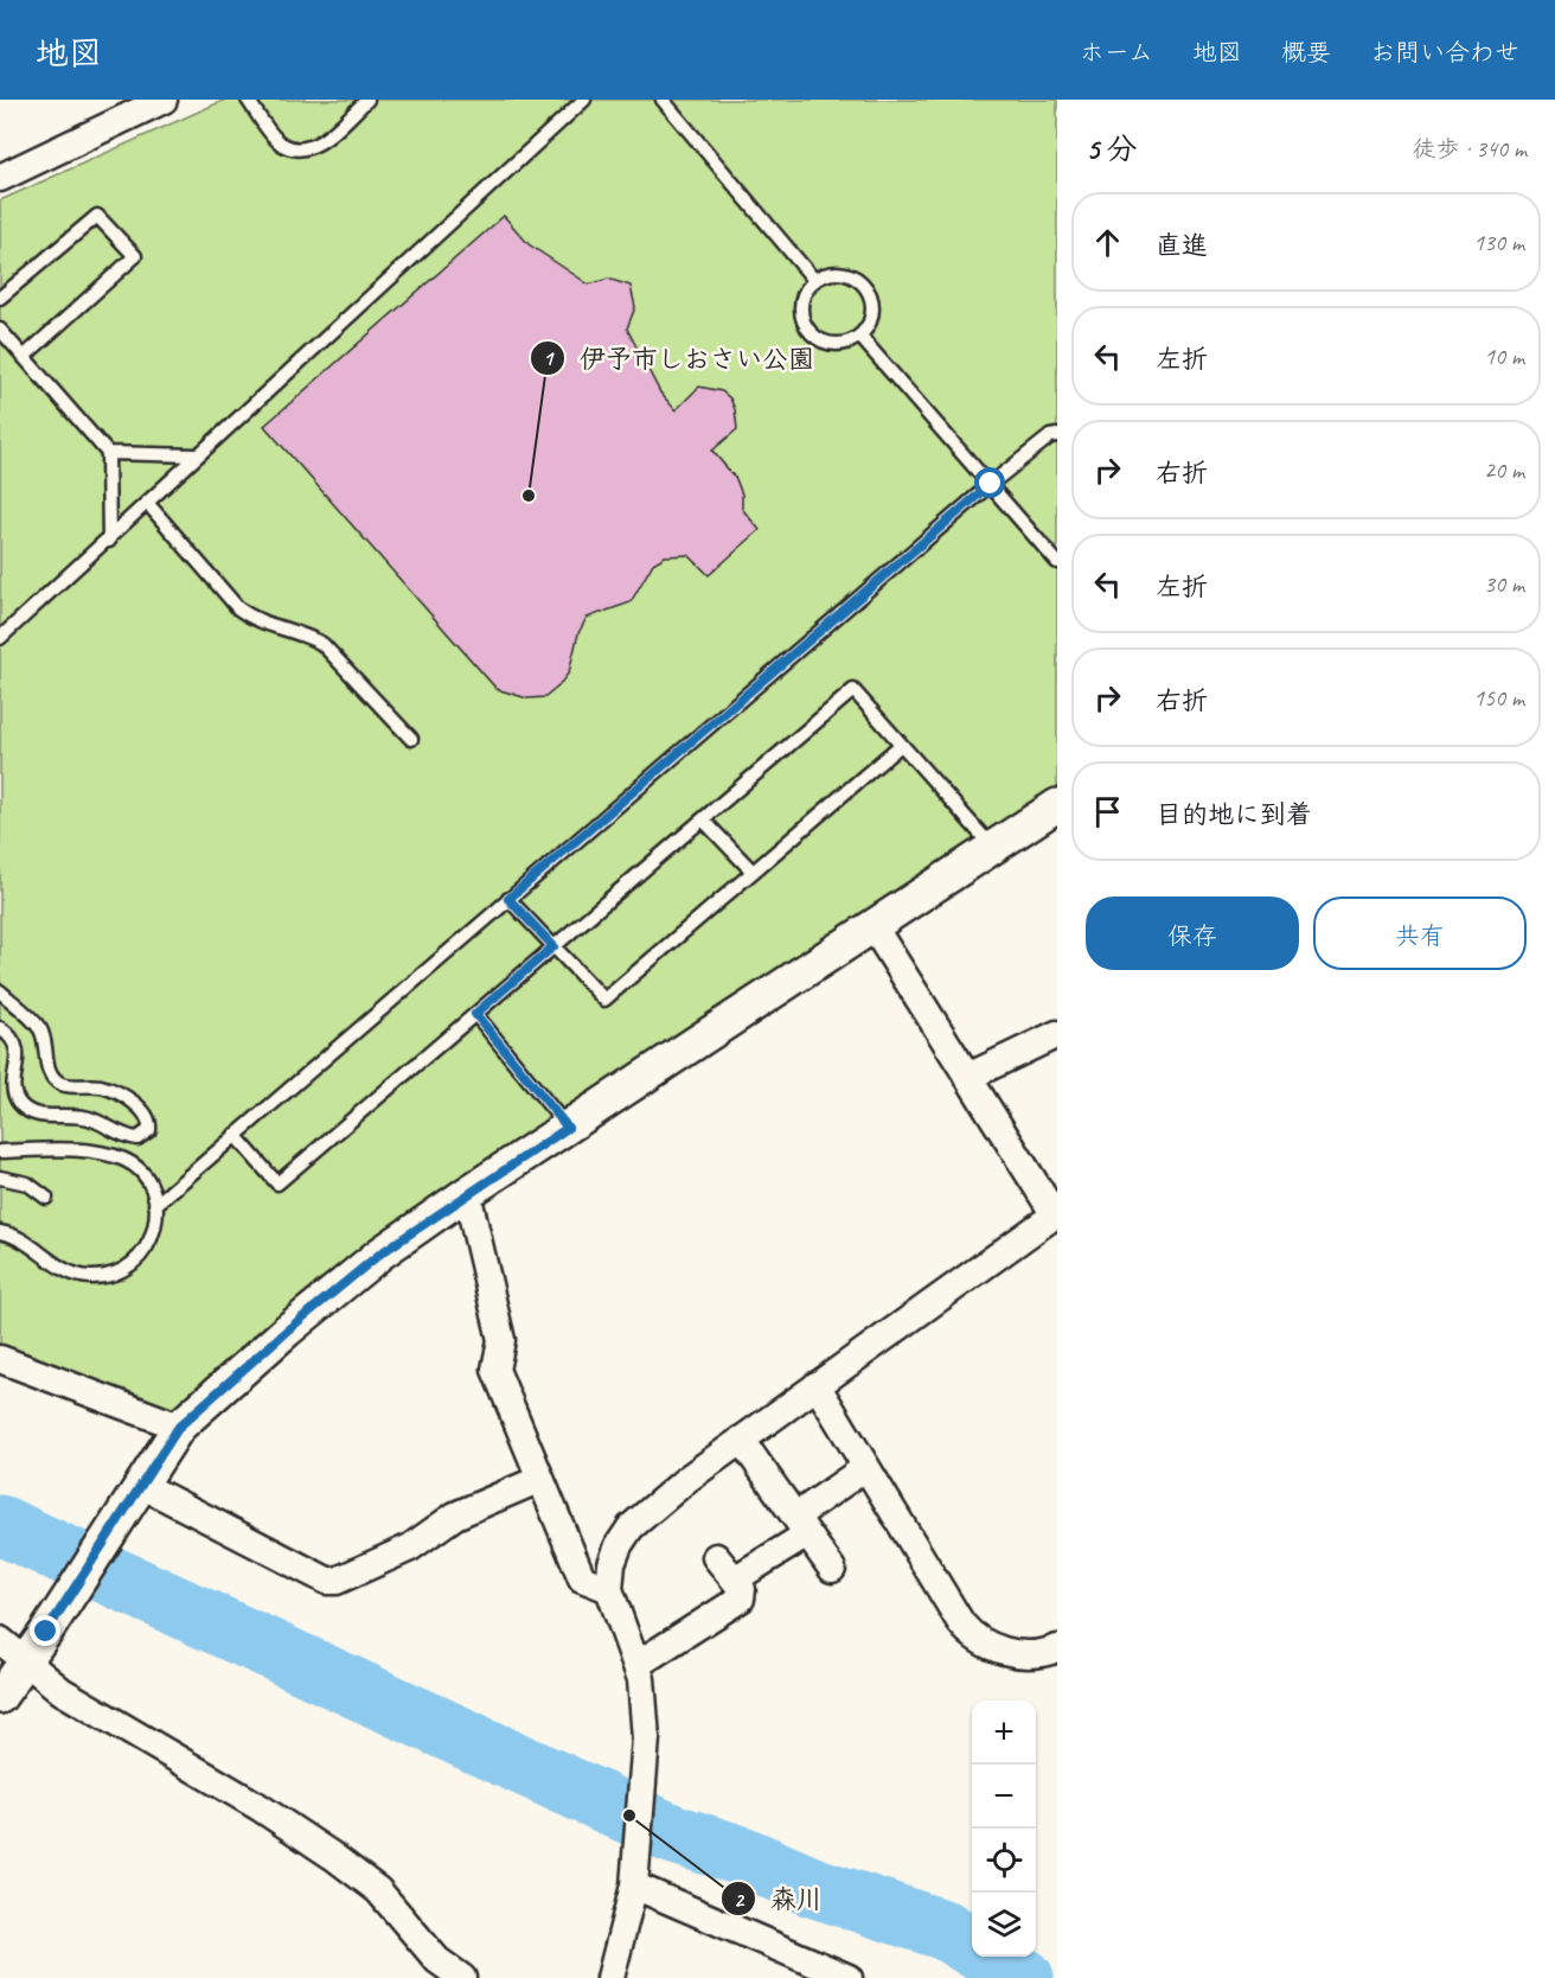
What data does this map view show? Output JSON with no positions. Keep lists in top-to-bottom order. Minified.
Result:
{"places":["伊予市しおさい公園","森川"],"page":{"header":"地図","nav":["ホーム","地図","概要","お問い合わせ"],"heading":["5 分","徒歩 · 340 m"],"list":[["直進","130 m"],["左折","10 m"],["右折","20 m"],["左折","30 m"],["右折","150 m"],"目的地に到着"],"buttons":["保存","共有"],"map_buttons":["+","−"]}}
